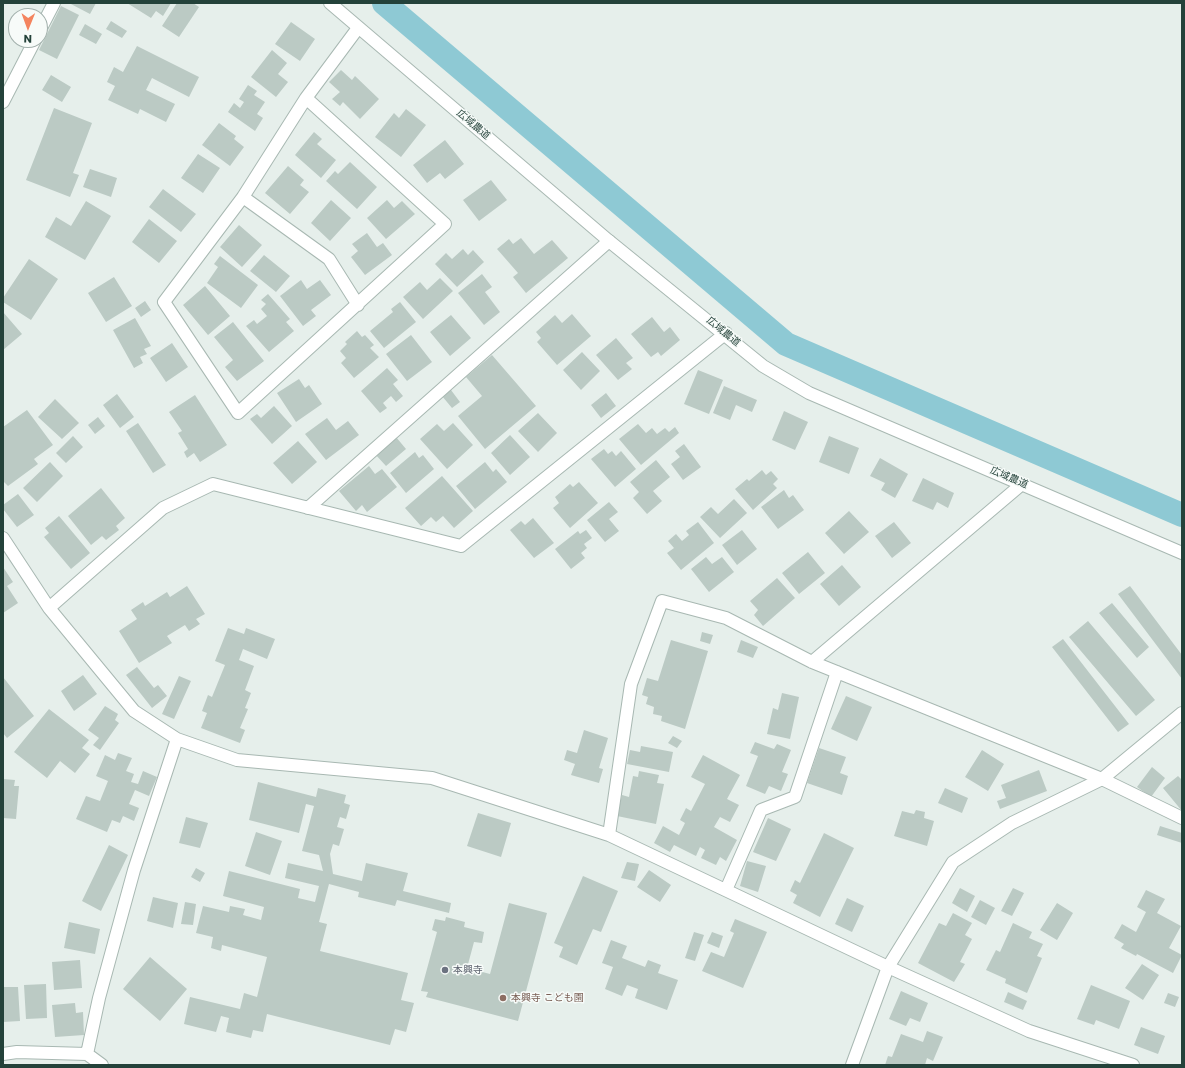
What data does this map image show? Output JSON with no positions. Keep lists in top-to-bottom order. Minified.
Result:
{"streets":{"street":["広域農道"]},"places":["本興寺","本興寺 こども園"],"north":"bottom"}
